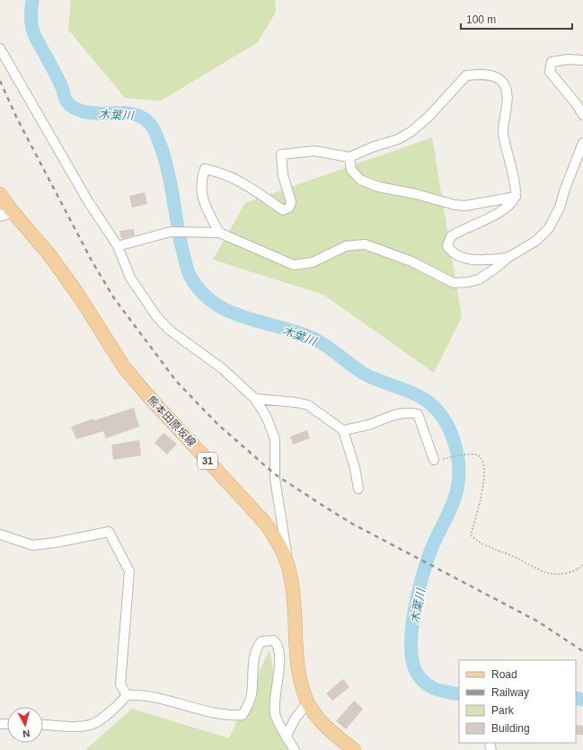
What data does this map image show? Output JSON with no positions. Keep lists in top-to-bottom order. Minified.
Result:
{"streets":{"main road":["熊本田原坂線","31"]},"water":["木葉川"],"legend":["Road","Railway","Park","Building"],"scale_bar":"100 m","north":"bottom"}
